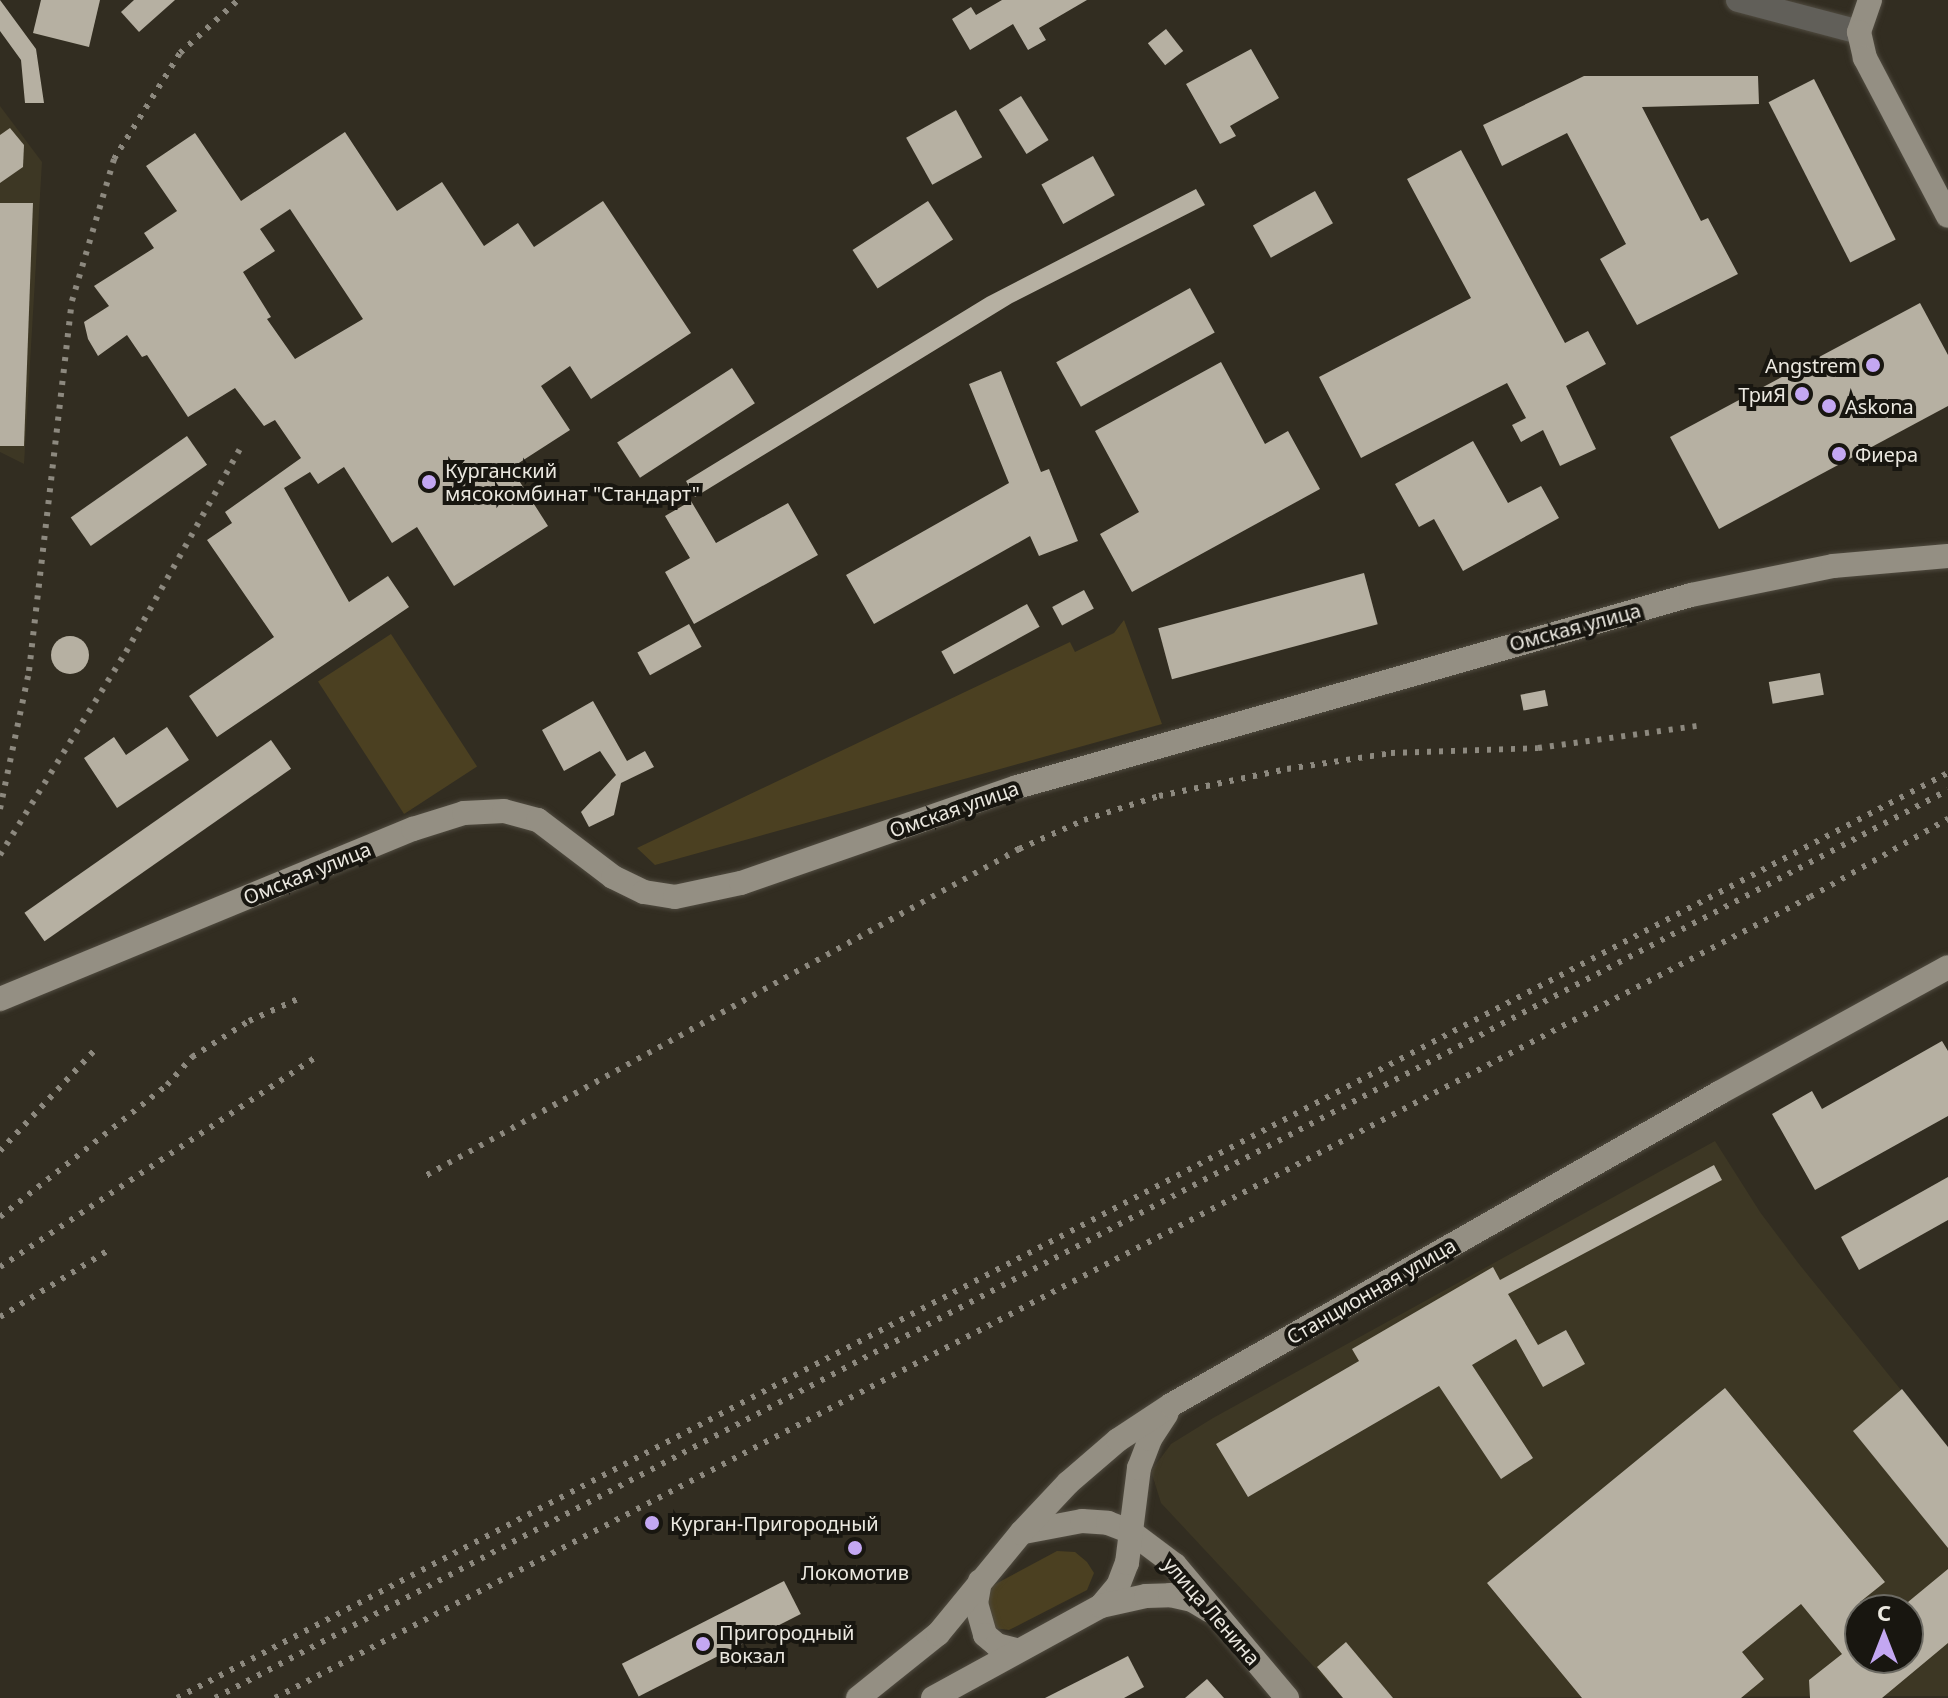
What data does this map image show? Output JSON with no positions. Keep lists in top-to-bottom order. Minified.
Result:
{"streets":{"main road":["Омская улица","Станционная улица","улица Ленина"]},"crossings":[["Станционная улица","улица Ленина"]],"places":["Angstrem","ТриЯ","Askona","Фиера","Курганский мясокомбинат \"Стандарт\"","Курган-Пригородный","Локомотив","Пригородный вокзал"],"north":"top"}
